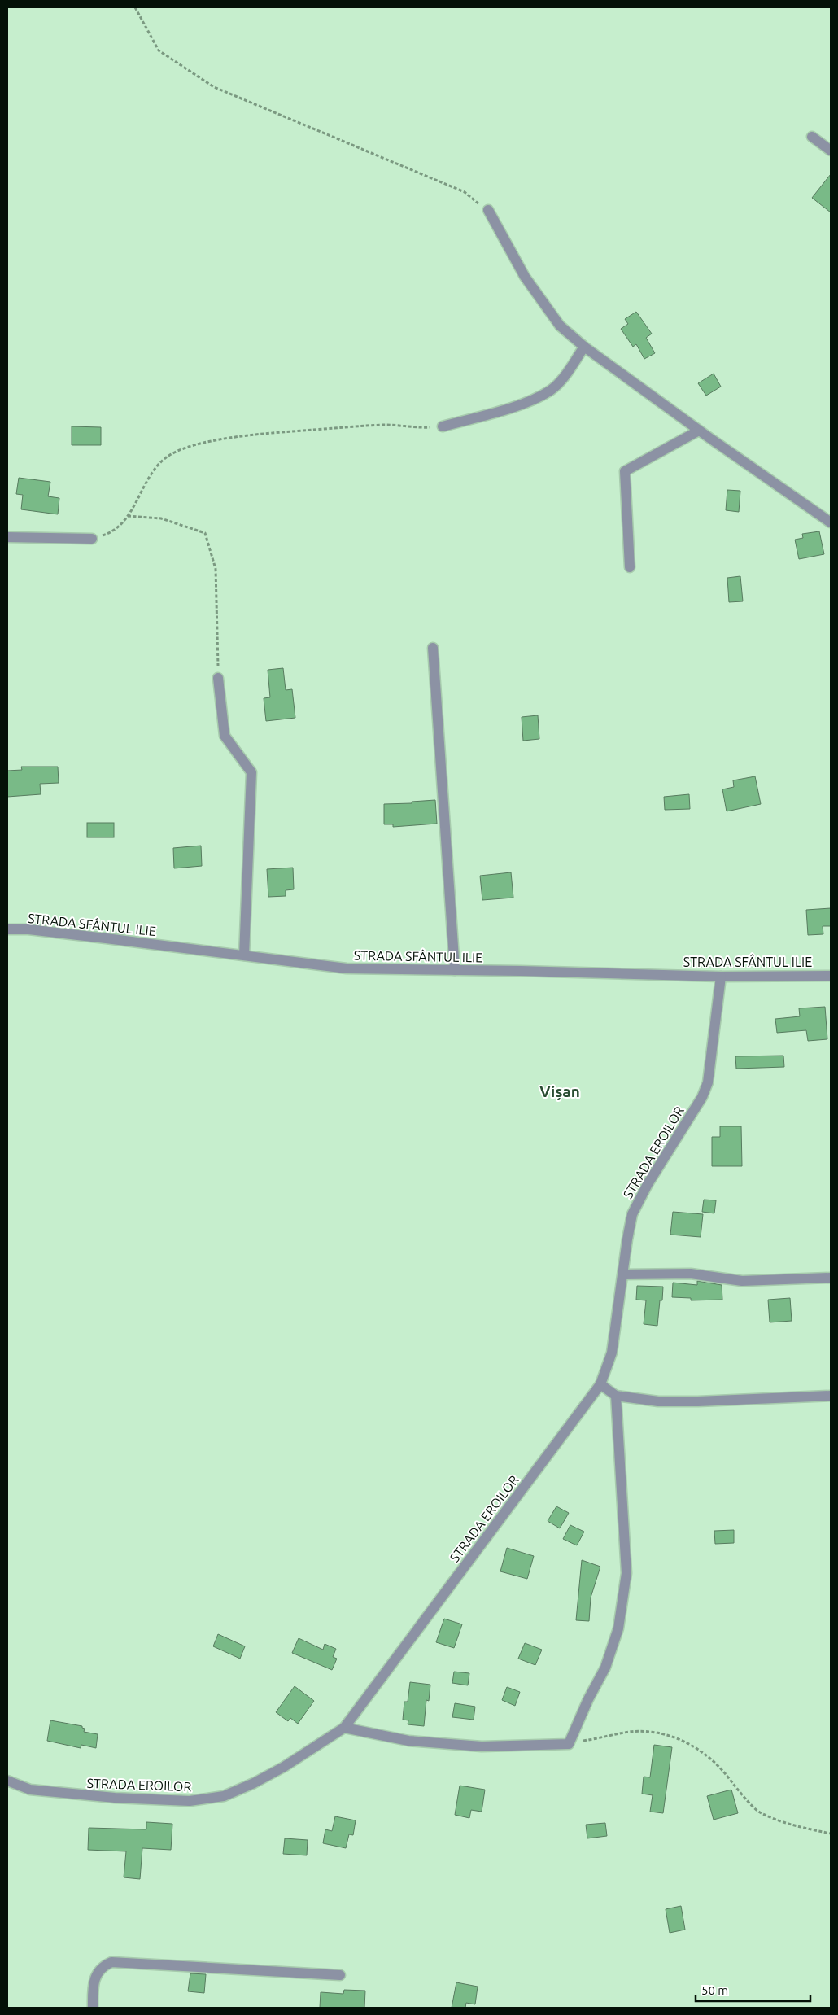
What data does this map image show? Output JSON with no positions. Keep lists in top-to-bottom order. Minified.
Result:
{"streets":{"street":["STRADA SFÂNTUL ILIE","STRADA EROILOR"]},"crossings":[["STRADA SFÂNTUL ILIE","STRADA EROILOR"]],"districts":["Vișan"],"scale_bar":"50 m"}
